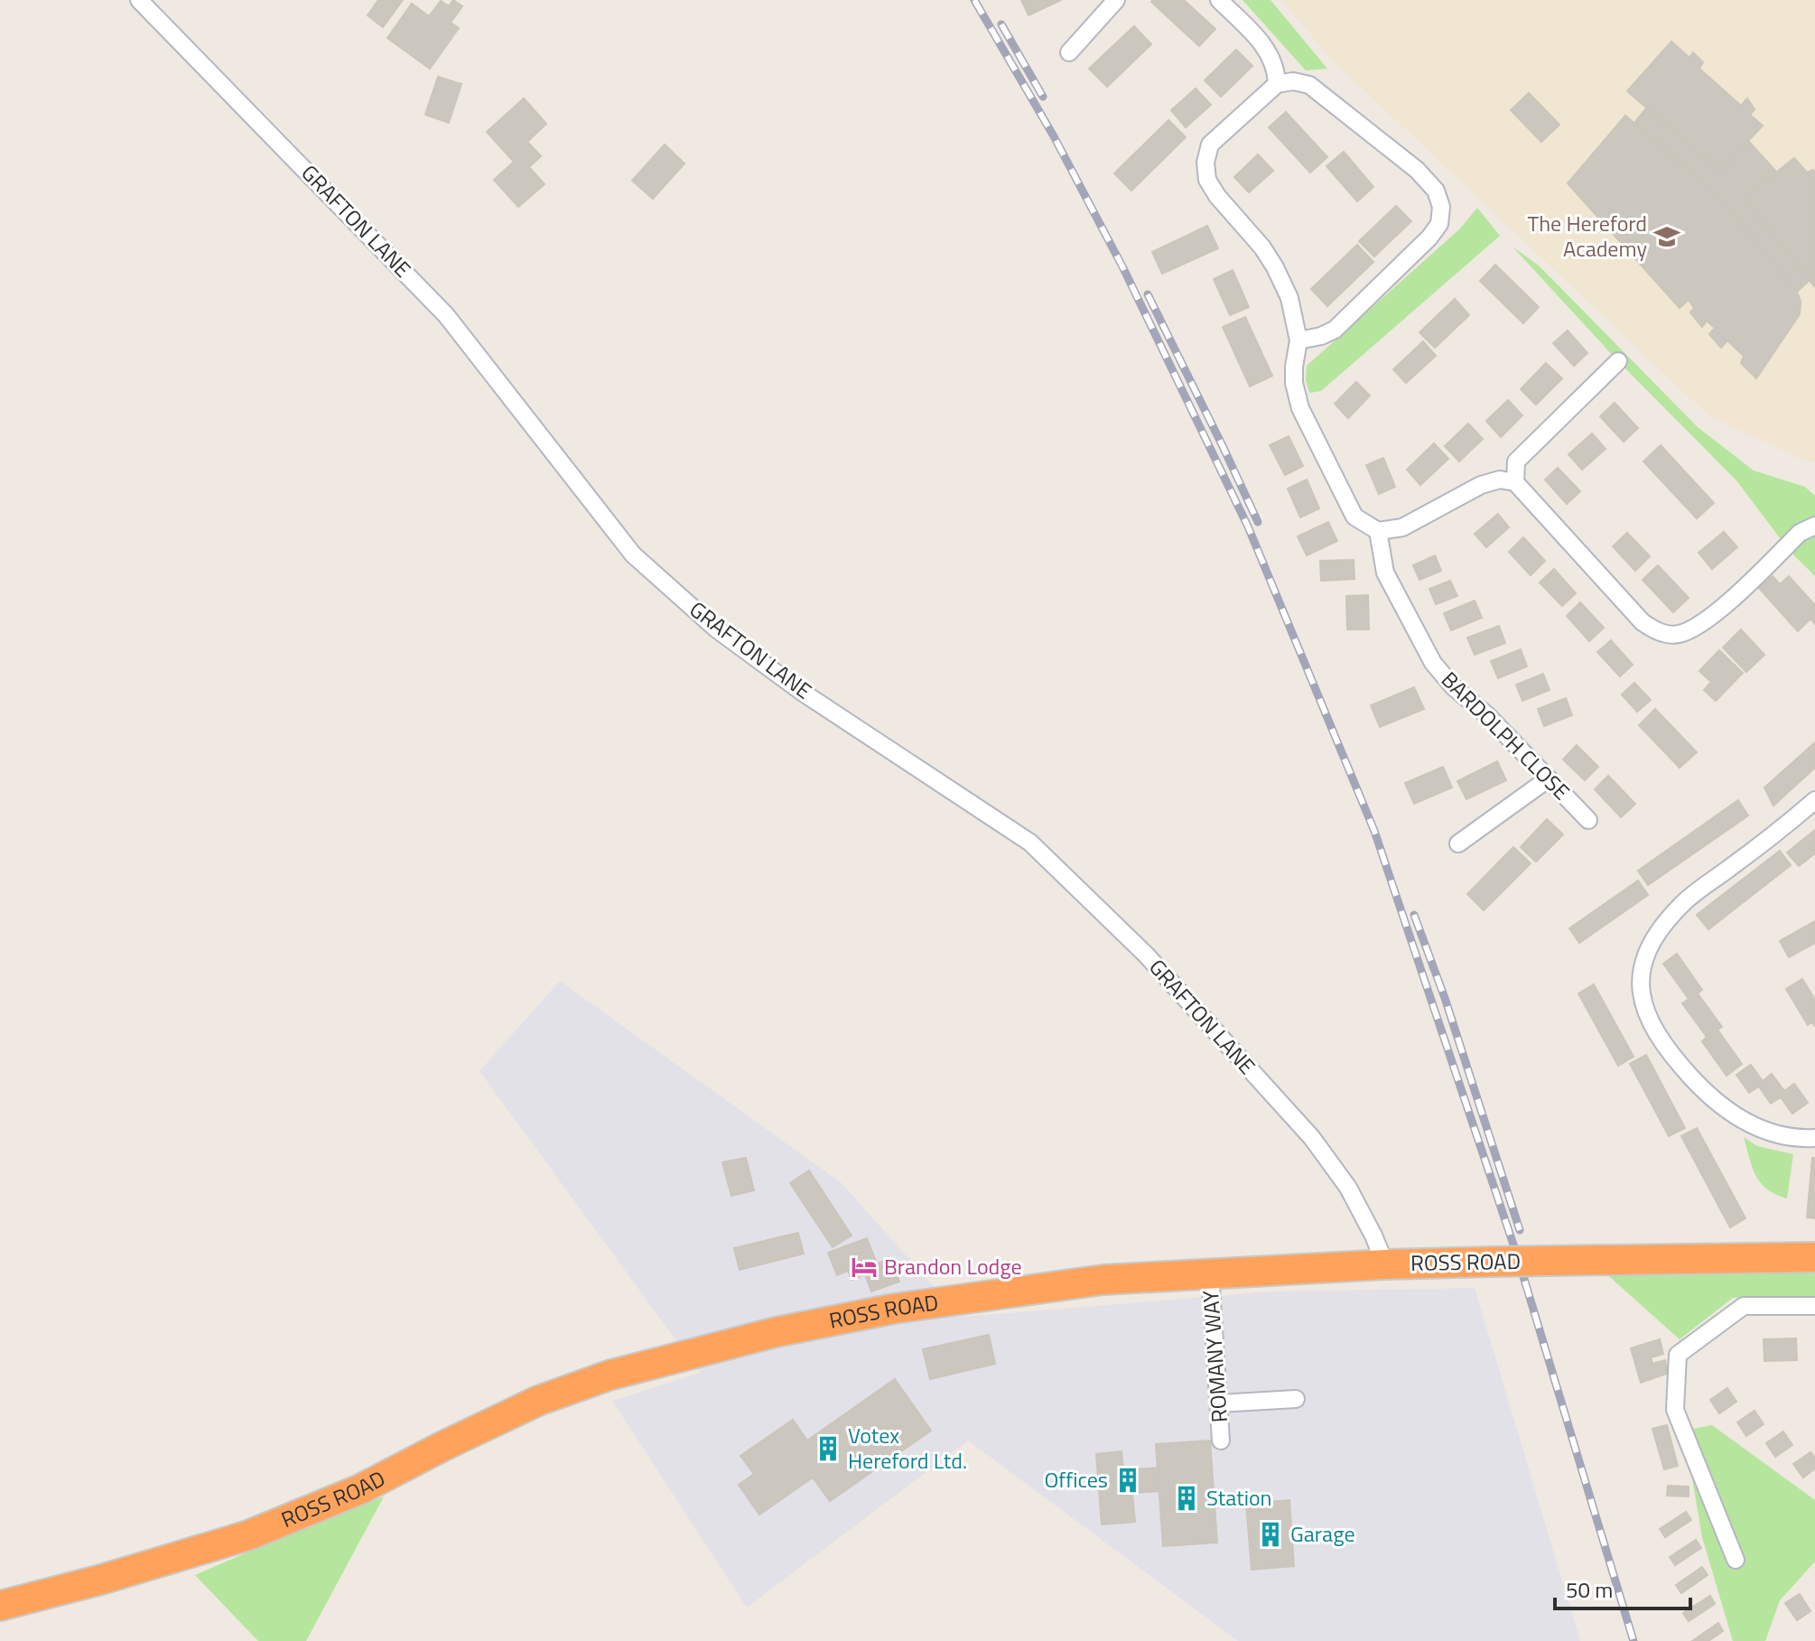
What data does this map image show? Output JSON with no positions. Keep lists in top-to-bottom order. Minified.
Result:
{"streets":{"highway":["ROSS ROAD"],"street":["GRAFTON LANE","BARDOLPH CLOSE","ROMANY WAY"]},"crossings":[["GRAFTON LANE","ROSS ROAD"],["ROSS ROAD","ROMANY WAY"]],"places":{"school or university":["The Hereford Academy"],"hotel":["Brandon Lodge"],"building":["Votex Hereford Ltd.","Offices","Station","Garage"]},"scale_bar":"50 m"}
